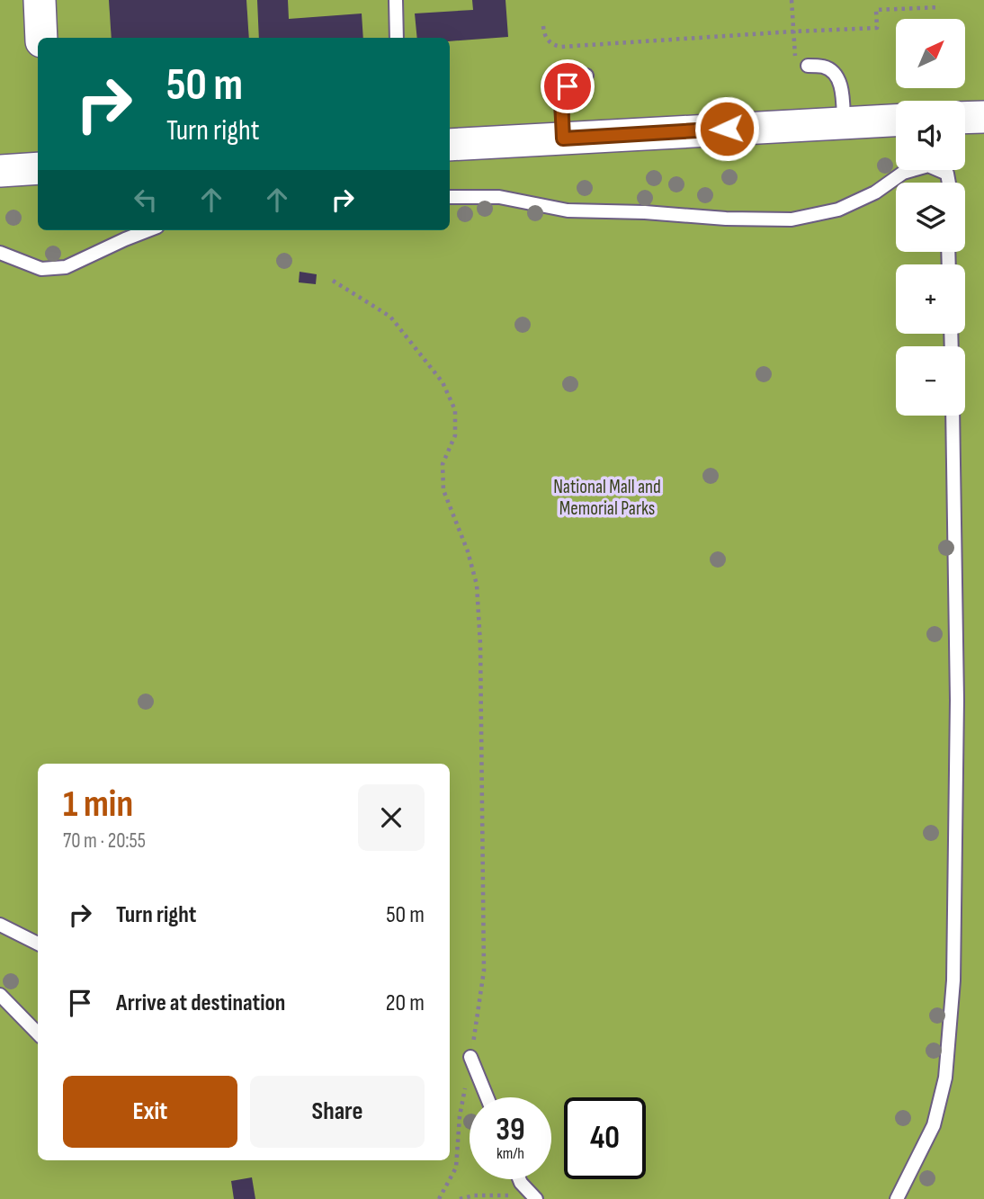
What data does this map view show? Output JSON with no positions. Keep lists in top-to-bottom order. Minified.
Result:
{"parks":["National Mall and Memorial Parks"],"north":"top right","page":{"map_buttons":["+","−"],"turn":["50 m","Turn right"],"heading":["1 min","70 m · 20:55"],"list":[{"name":"Turn right","value":"50 m"},{"name":"Arrive at destination","value":"20 m"}],"buttons":["Exit","Share"],"speed":"39 km/h","limit":"40"}}
